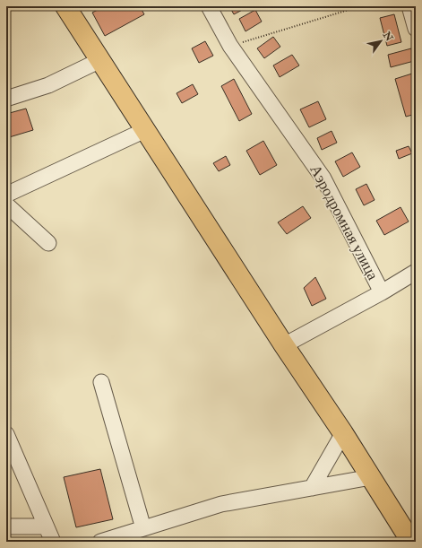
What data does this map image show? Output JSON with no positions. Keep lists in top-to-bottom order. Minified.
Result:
{"streets":{"street":["Аэродромная улица"]},"north":"top right"}
